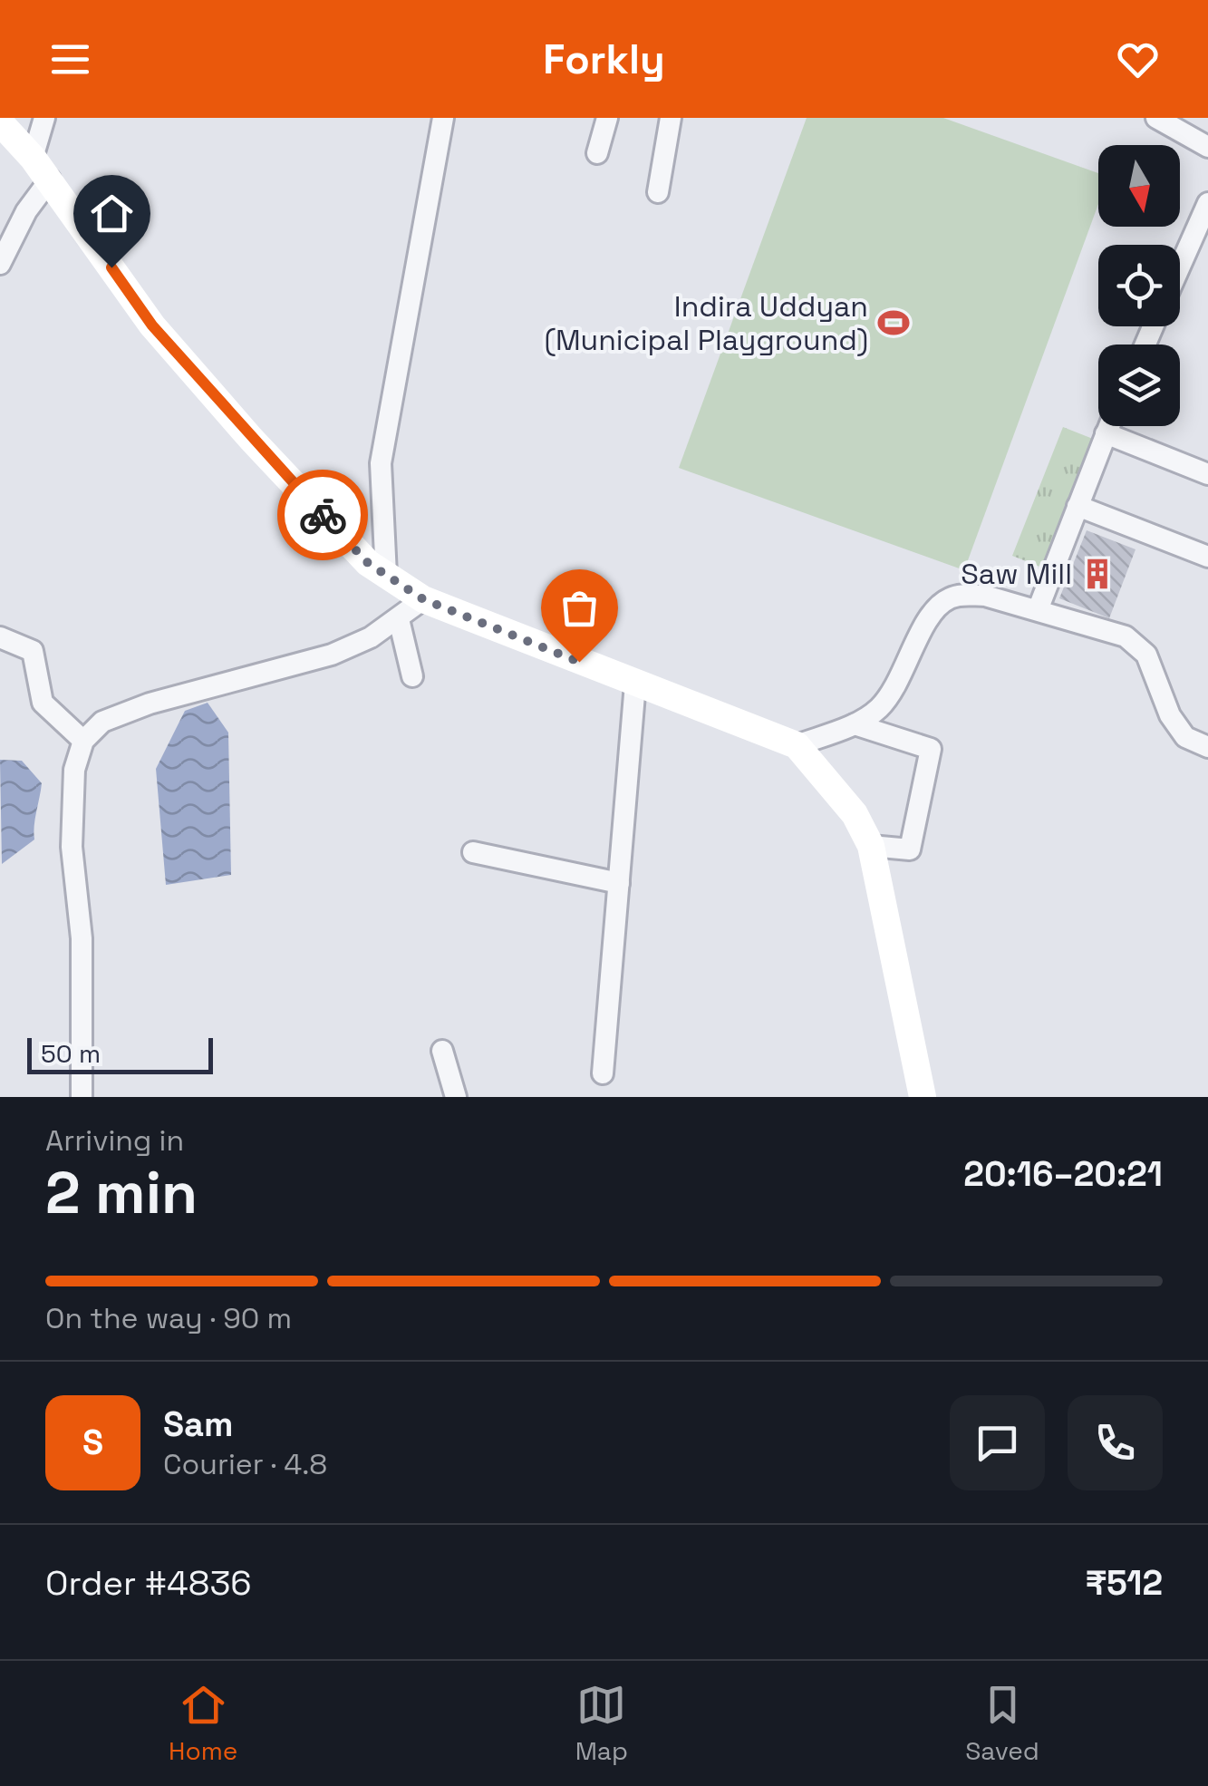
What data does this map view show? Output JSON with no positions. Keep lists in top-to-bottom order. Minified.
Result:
{"places":{"sports":["Indira Uddyan (Municipal Playground)"],"building":["Saw Mill"]},"scale_bar":"50 m","north":"bottom","page":{"header":"Forkly","scale":"50 m","heading":["2 min","Arriving in","20:16–20:21"],"panel":["Sam","Courier · 4.8","Order #4836","₹512"],"bar":"On the way · 90 m","round":"S","tabs":["Home","Map","Saved"]}}
